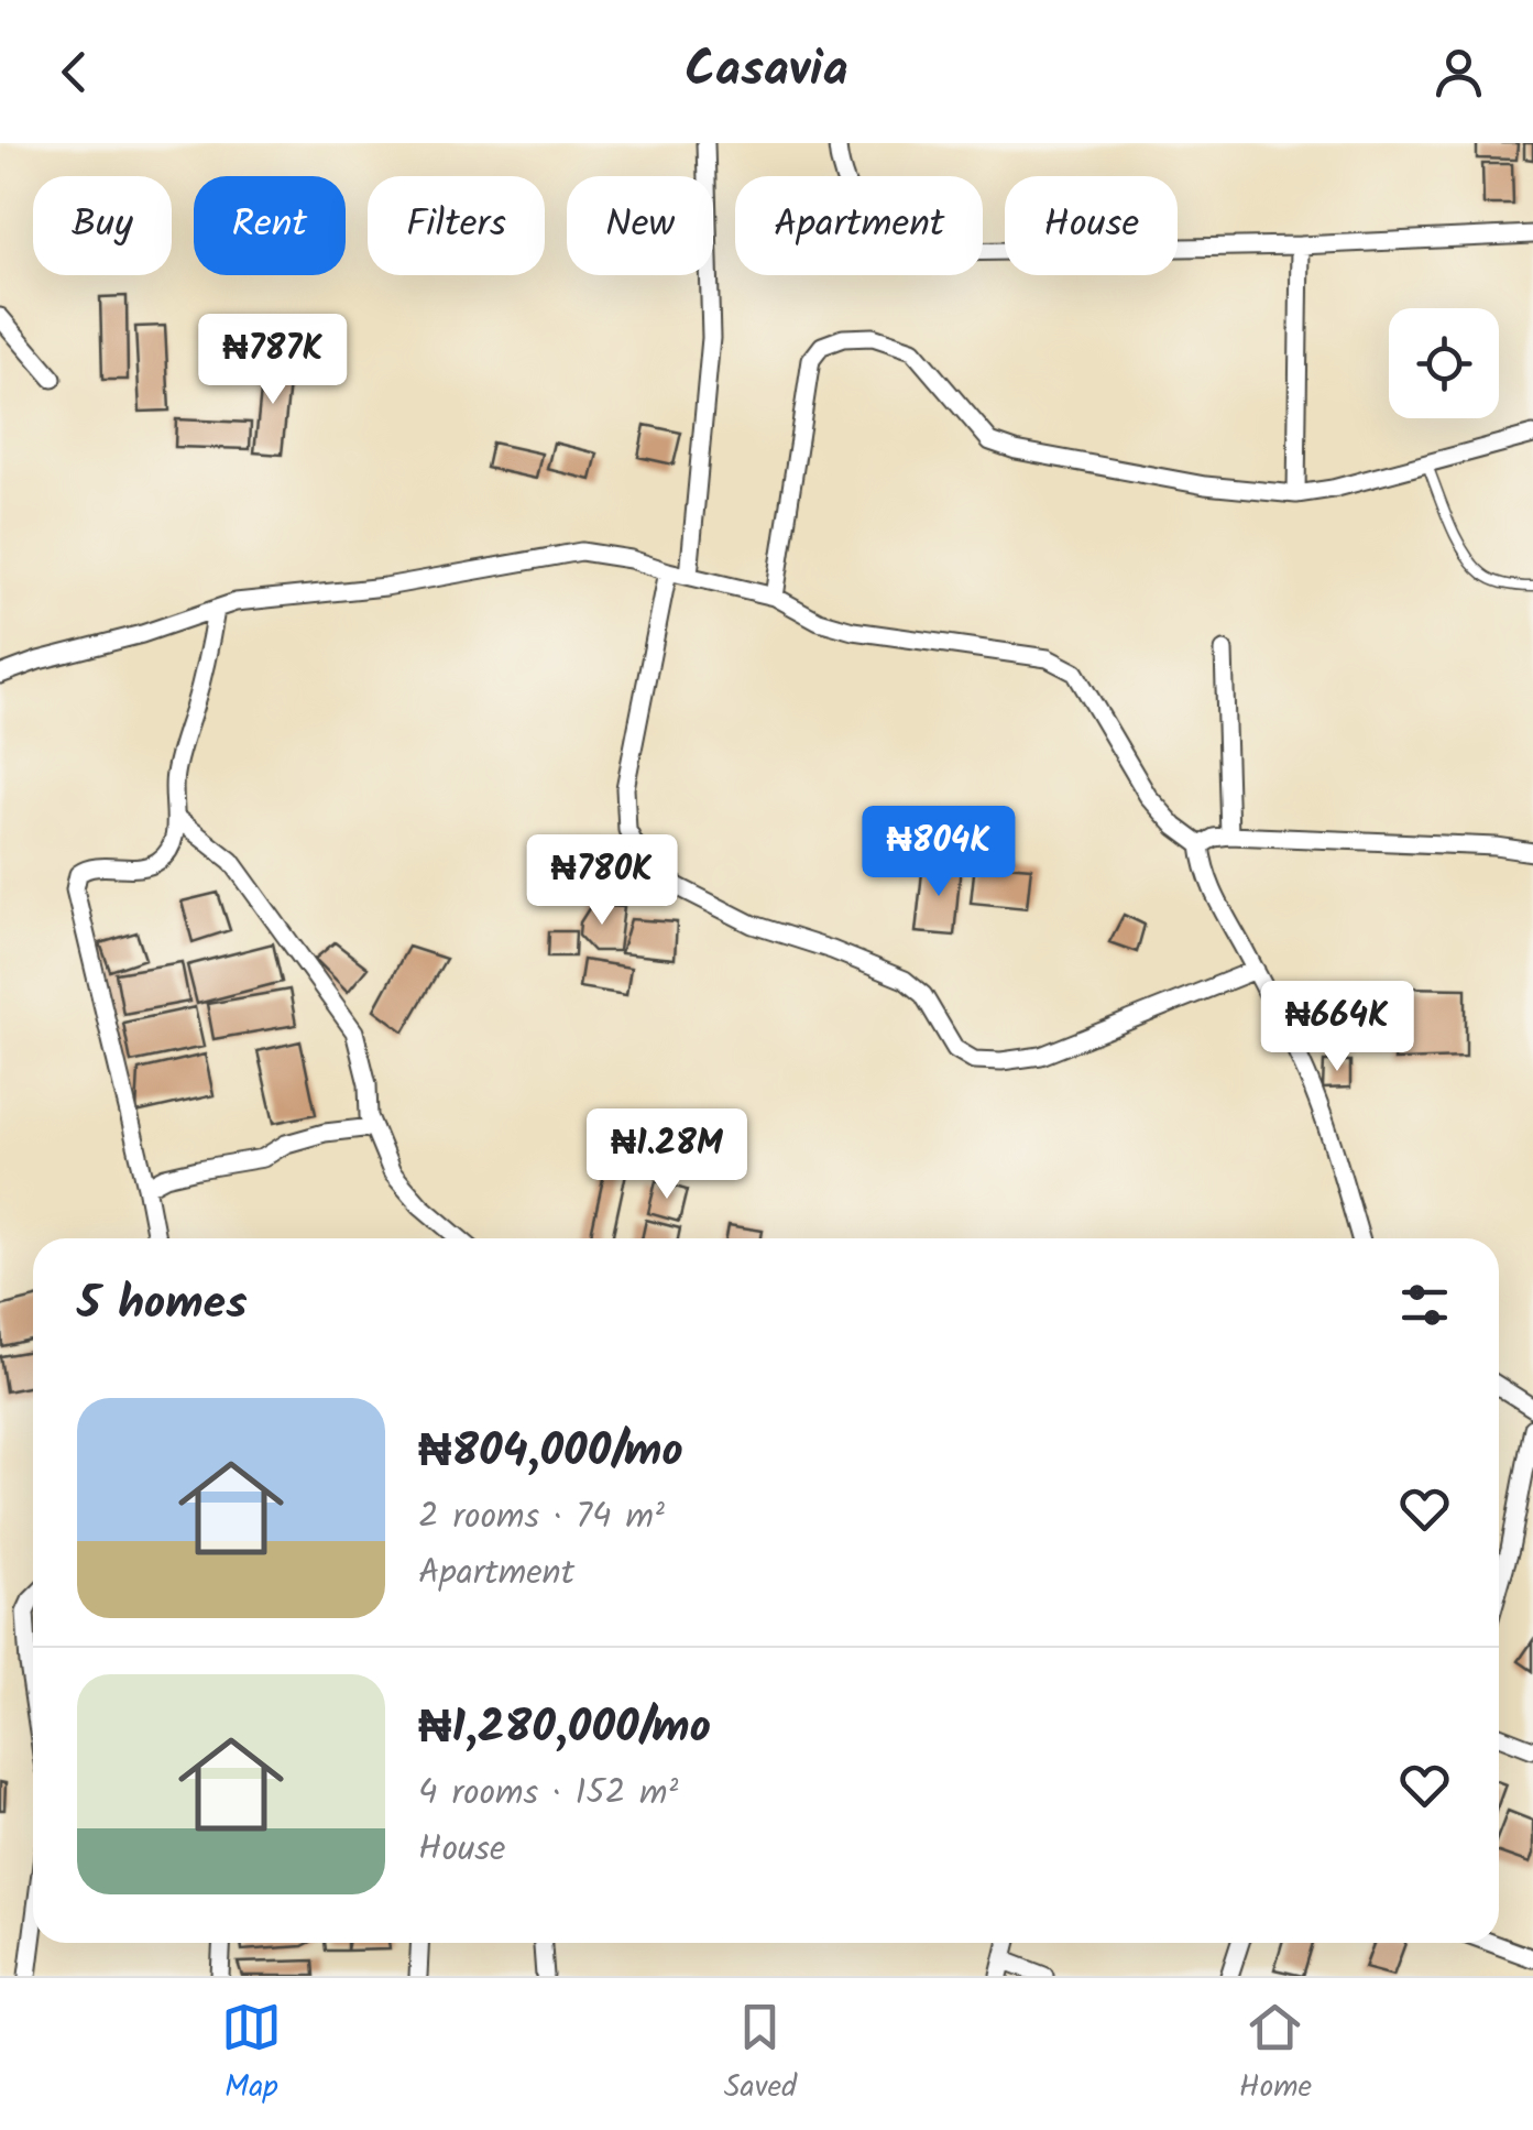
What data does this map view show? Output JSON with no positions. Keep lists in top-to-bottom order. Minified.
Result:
{"page":{"header":"Casavia","chip":["Buy","Rent","Filters","New","Apartment","House"],"price":["₦787K","₦804K","₦780K","₦664K","₦1.28M"],"heading":"5 homes","list":[{"name":"₦804,000/mo","note":"2 rooms · 74 m² · Apartment"},{"name":"₦1,280,000/mo","note":"4 rooms · 152 m² · House"}],"tabs":["Map","Saved","Home"]}}
